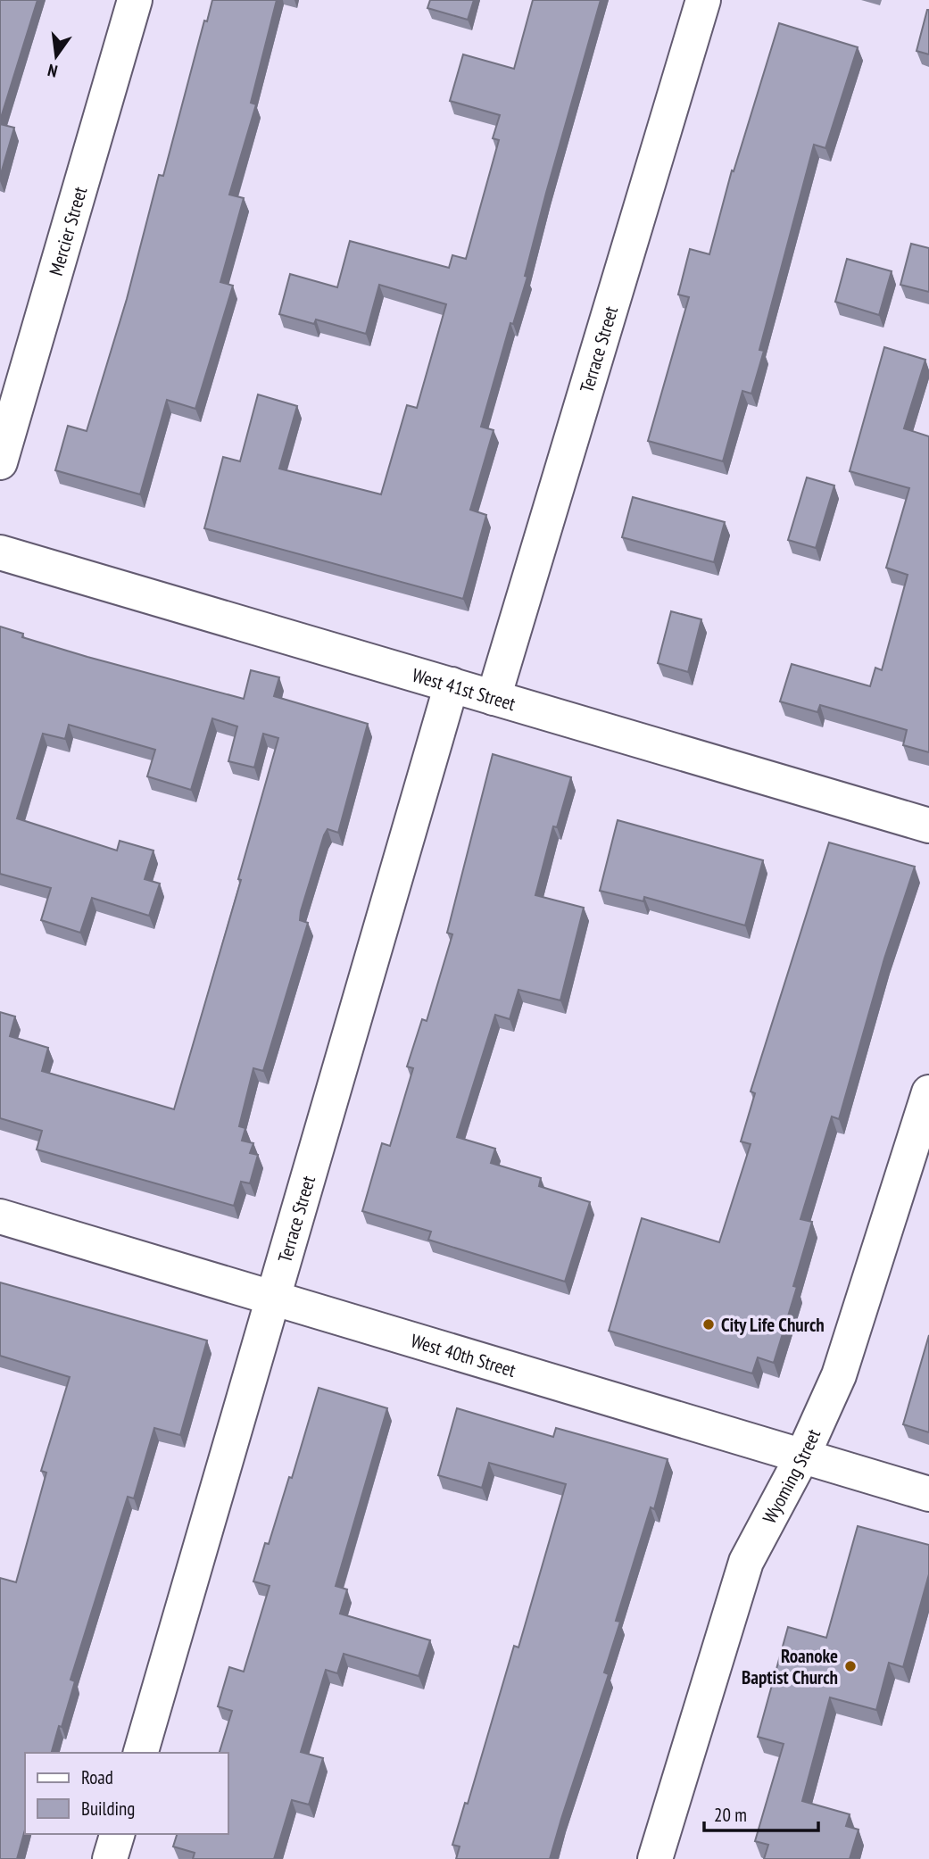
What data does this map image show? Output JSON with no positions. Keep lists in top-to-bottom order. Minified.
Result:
{"streets":{"street":["Mercier Street","Terrace Street","West 41st Street","West 40th Street","Wyoming Street"]},"crossings":[["Terrace Street","West 41st Street"],["Terrace Street","West 40th Street"],["West 40th Street","Wyoming Street"]],"places":["City Life Church","Roanoke Baptist Church"],"legend":["Road","Building"],"scale_bar":"20 m","north":"bottom"}
